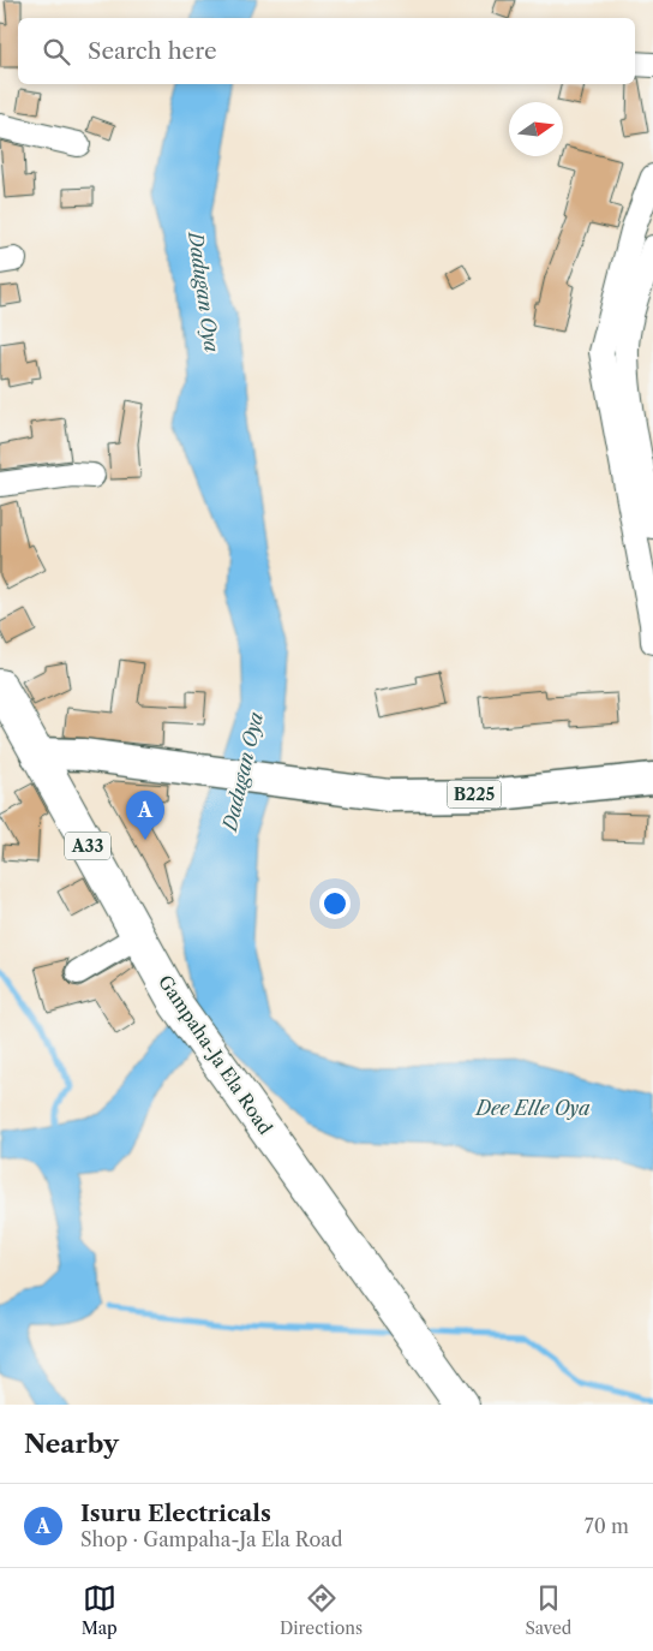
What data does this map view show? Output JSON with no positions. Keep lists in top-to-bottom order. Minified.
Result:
{"streets":{"highway":["A33","Gampaha-Ja Ela Road"],"main road":["B225"]},"crossings":[["B225","Gampaha-Ja Ela Road"]],"water":["Dadugan Oya","Dee Elle Oya"],"north":"right","page":{"search":"Search here","pins":"A","heading":"Nearby","list":[{"mark":"A","name":"Isuru Electricals","note":"Shop · Gampaha-Ja Ela Road","value":"70 m"}],"nav":["Map","Directions","Saved"]}}
